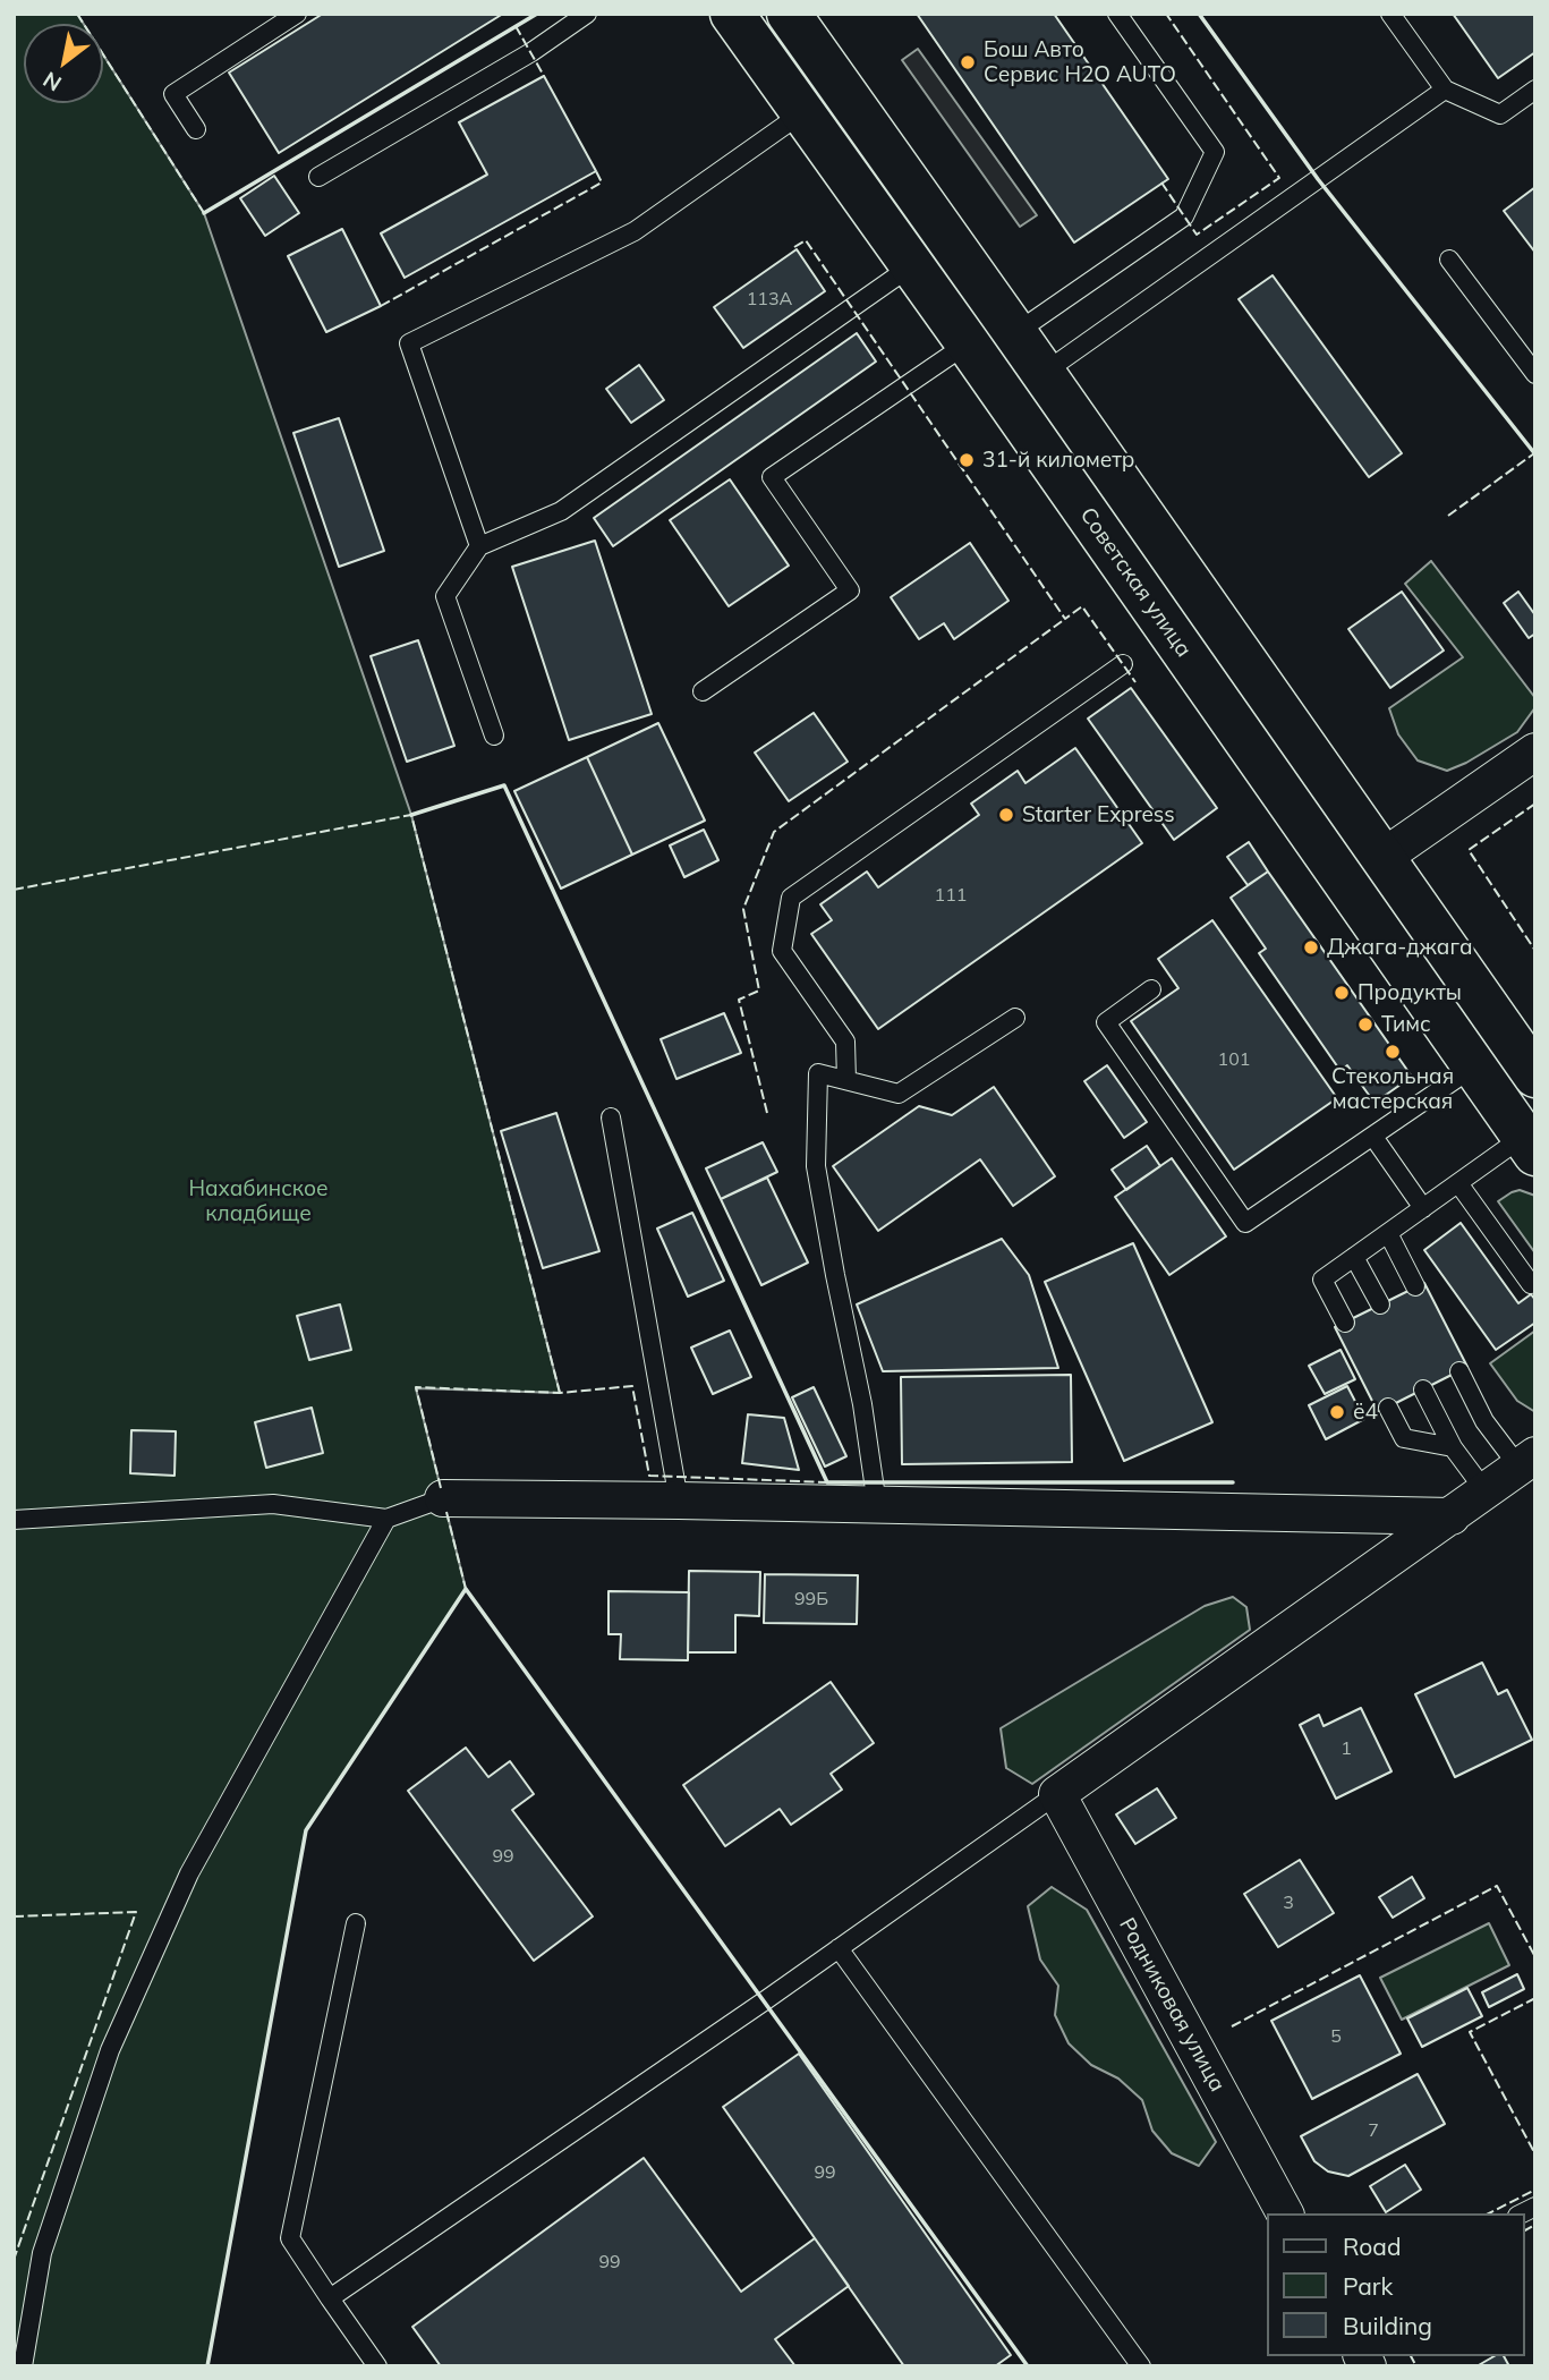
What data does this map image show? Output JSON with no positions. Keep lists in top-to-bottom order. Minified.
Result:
{"streets":{"main road":["Советская улица"],"street":["Родниковая улица"]},"parks":["Нахабинское кладбище"],"places":["Бош Авто Сервис H2O AUTO","31-й километр","Starter Express","Джага-джага","Продукты","Тимс","Стекольная мастерская","ё4"],"house_numbers":["113А","111","101","99Б","1","99","3","5","7","99","99"],"legend":["Road","Park","Building"],"north":"bottom left"}
